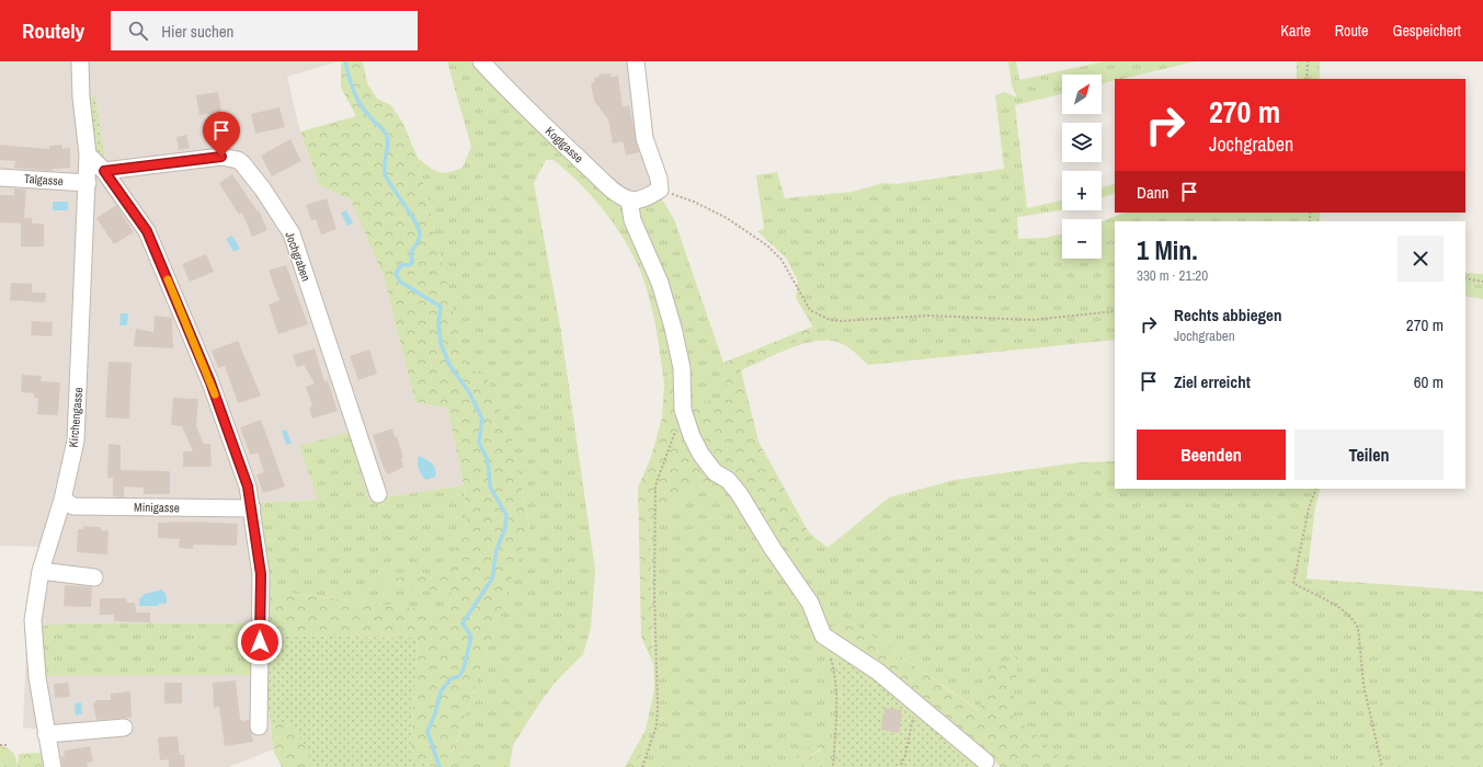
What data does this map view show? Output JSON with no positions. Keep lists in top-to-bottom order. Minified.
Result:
{"streets":{"street":["Koglgasse","Talgasse","Jochgraben","Kirchengasse","Minigasse"]},"crossings":[["Talgasse","Kirchengasse"],["Kirchengasse","Minigasse"]],"north":"top right","page":{"header":"Routely","search":"Hier suchen","nav":["Karte","Route","Gespeichert"],"map_buttons":["+","−"],"turn":["270 m","Jochgraben"],"then":"Dann","heading":["1 Min.","330 m · 21:20"],"list":[{"name":"Rechts abbiegen","note":"Jochgraben","value":"270 m"},{"name":"Ziel erreicht","value":"60 m"}],"buttons":["Beenden","Teilen"]}}
